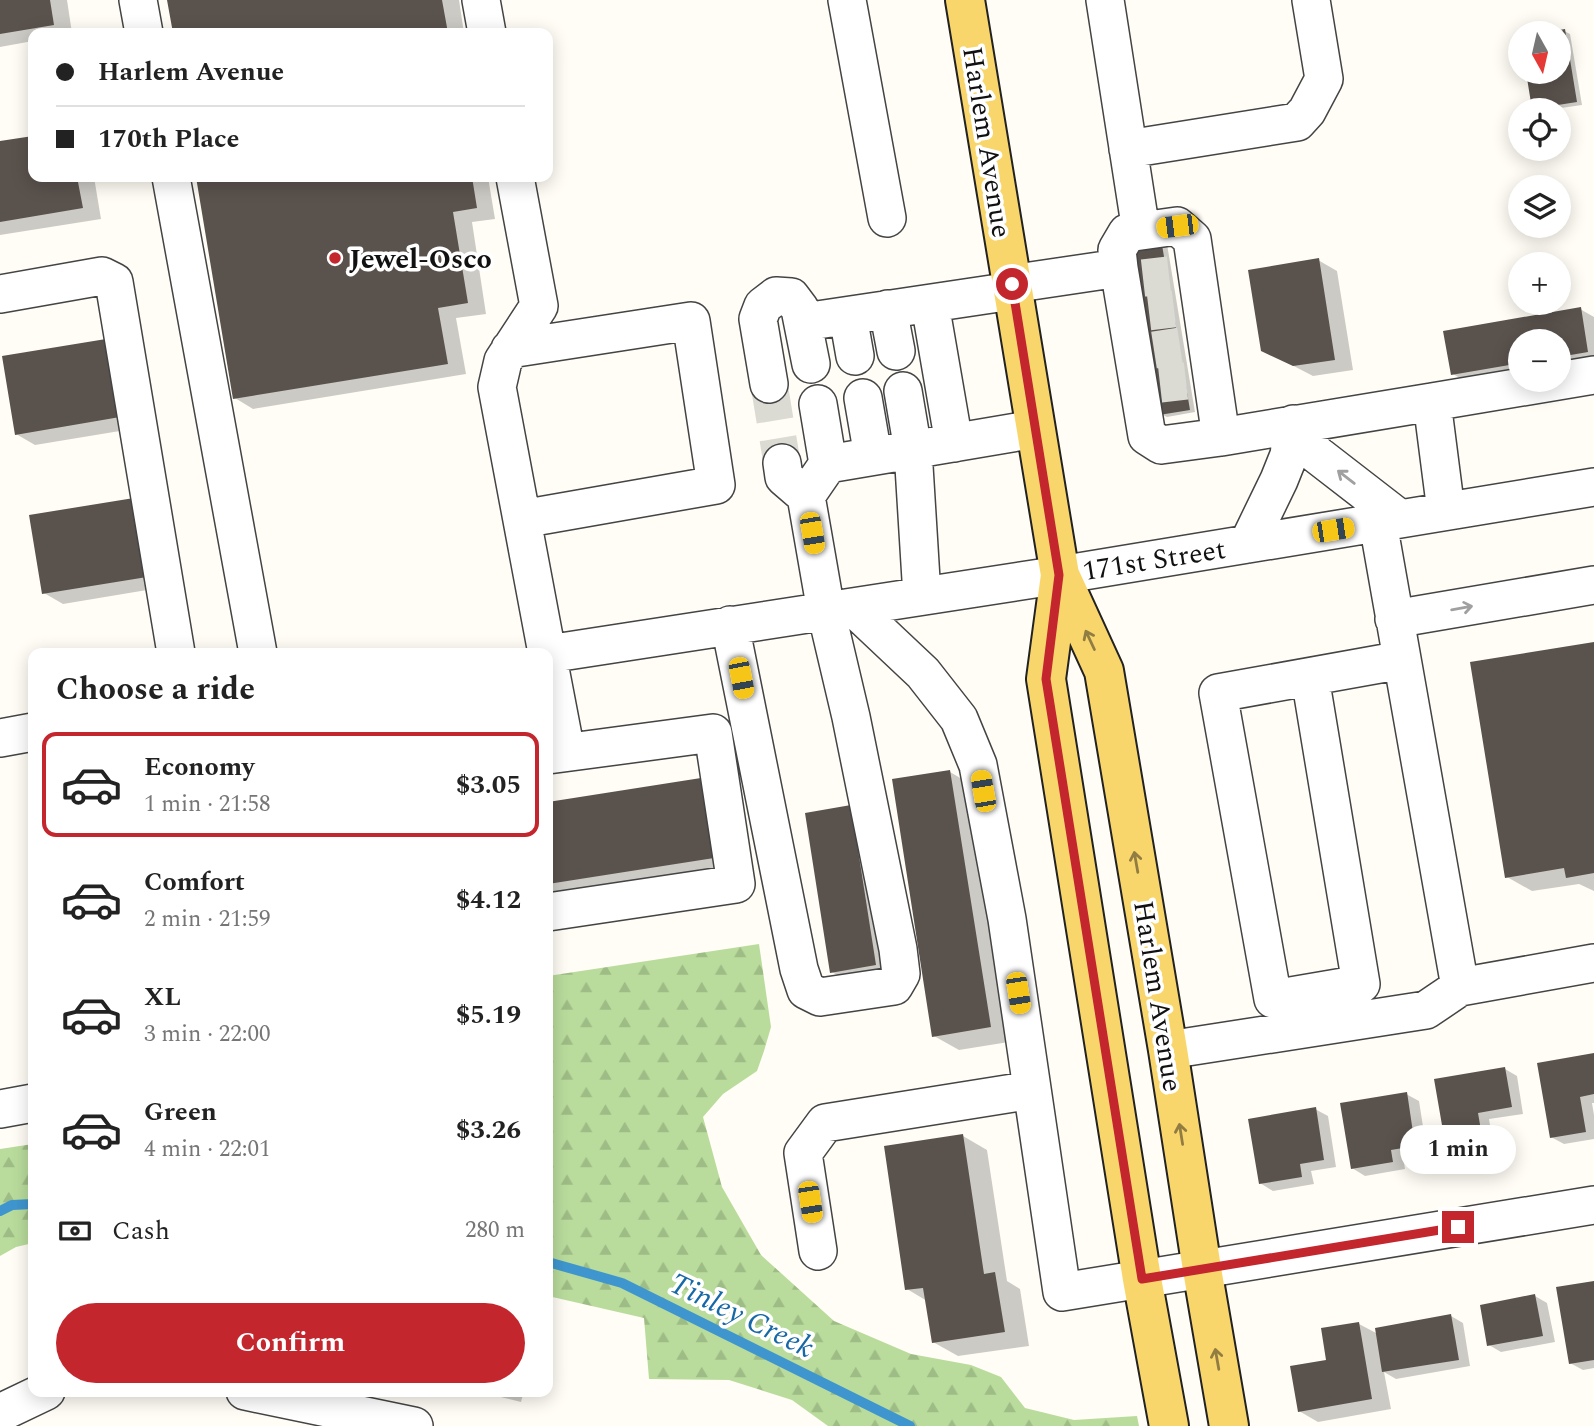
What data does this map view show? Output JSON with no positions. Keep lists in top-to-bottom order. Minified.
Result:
{"streets":{"main road":["Harlem Avenue"],"street":["171st Street"]},"crossings":[["Harlem Avenue","171st Street"]],"water":["Tinley Creek"],"places":["Jewel-Osco"],"north":"bottom","page":{"map_buttons":["+","−"],"banner":["Harlem Avenue","170th Place"],"heading":"Choose a ride","list":[{"name":"Economy","note":"1 min · 21:58","value":"$3.05"},{"name":"Comfort","note":"2 min · 21:59","value":"$4.12"},{"name":"XL","note":"3 min · 22:00","value":"$5.19"},{"name":"Green","note":"4 min · 22:01","value":"$3.26"}],"bubble":"1 min","pay":["Cash","280 m"],"buttons":"Confirm"}}
